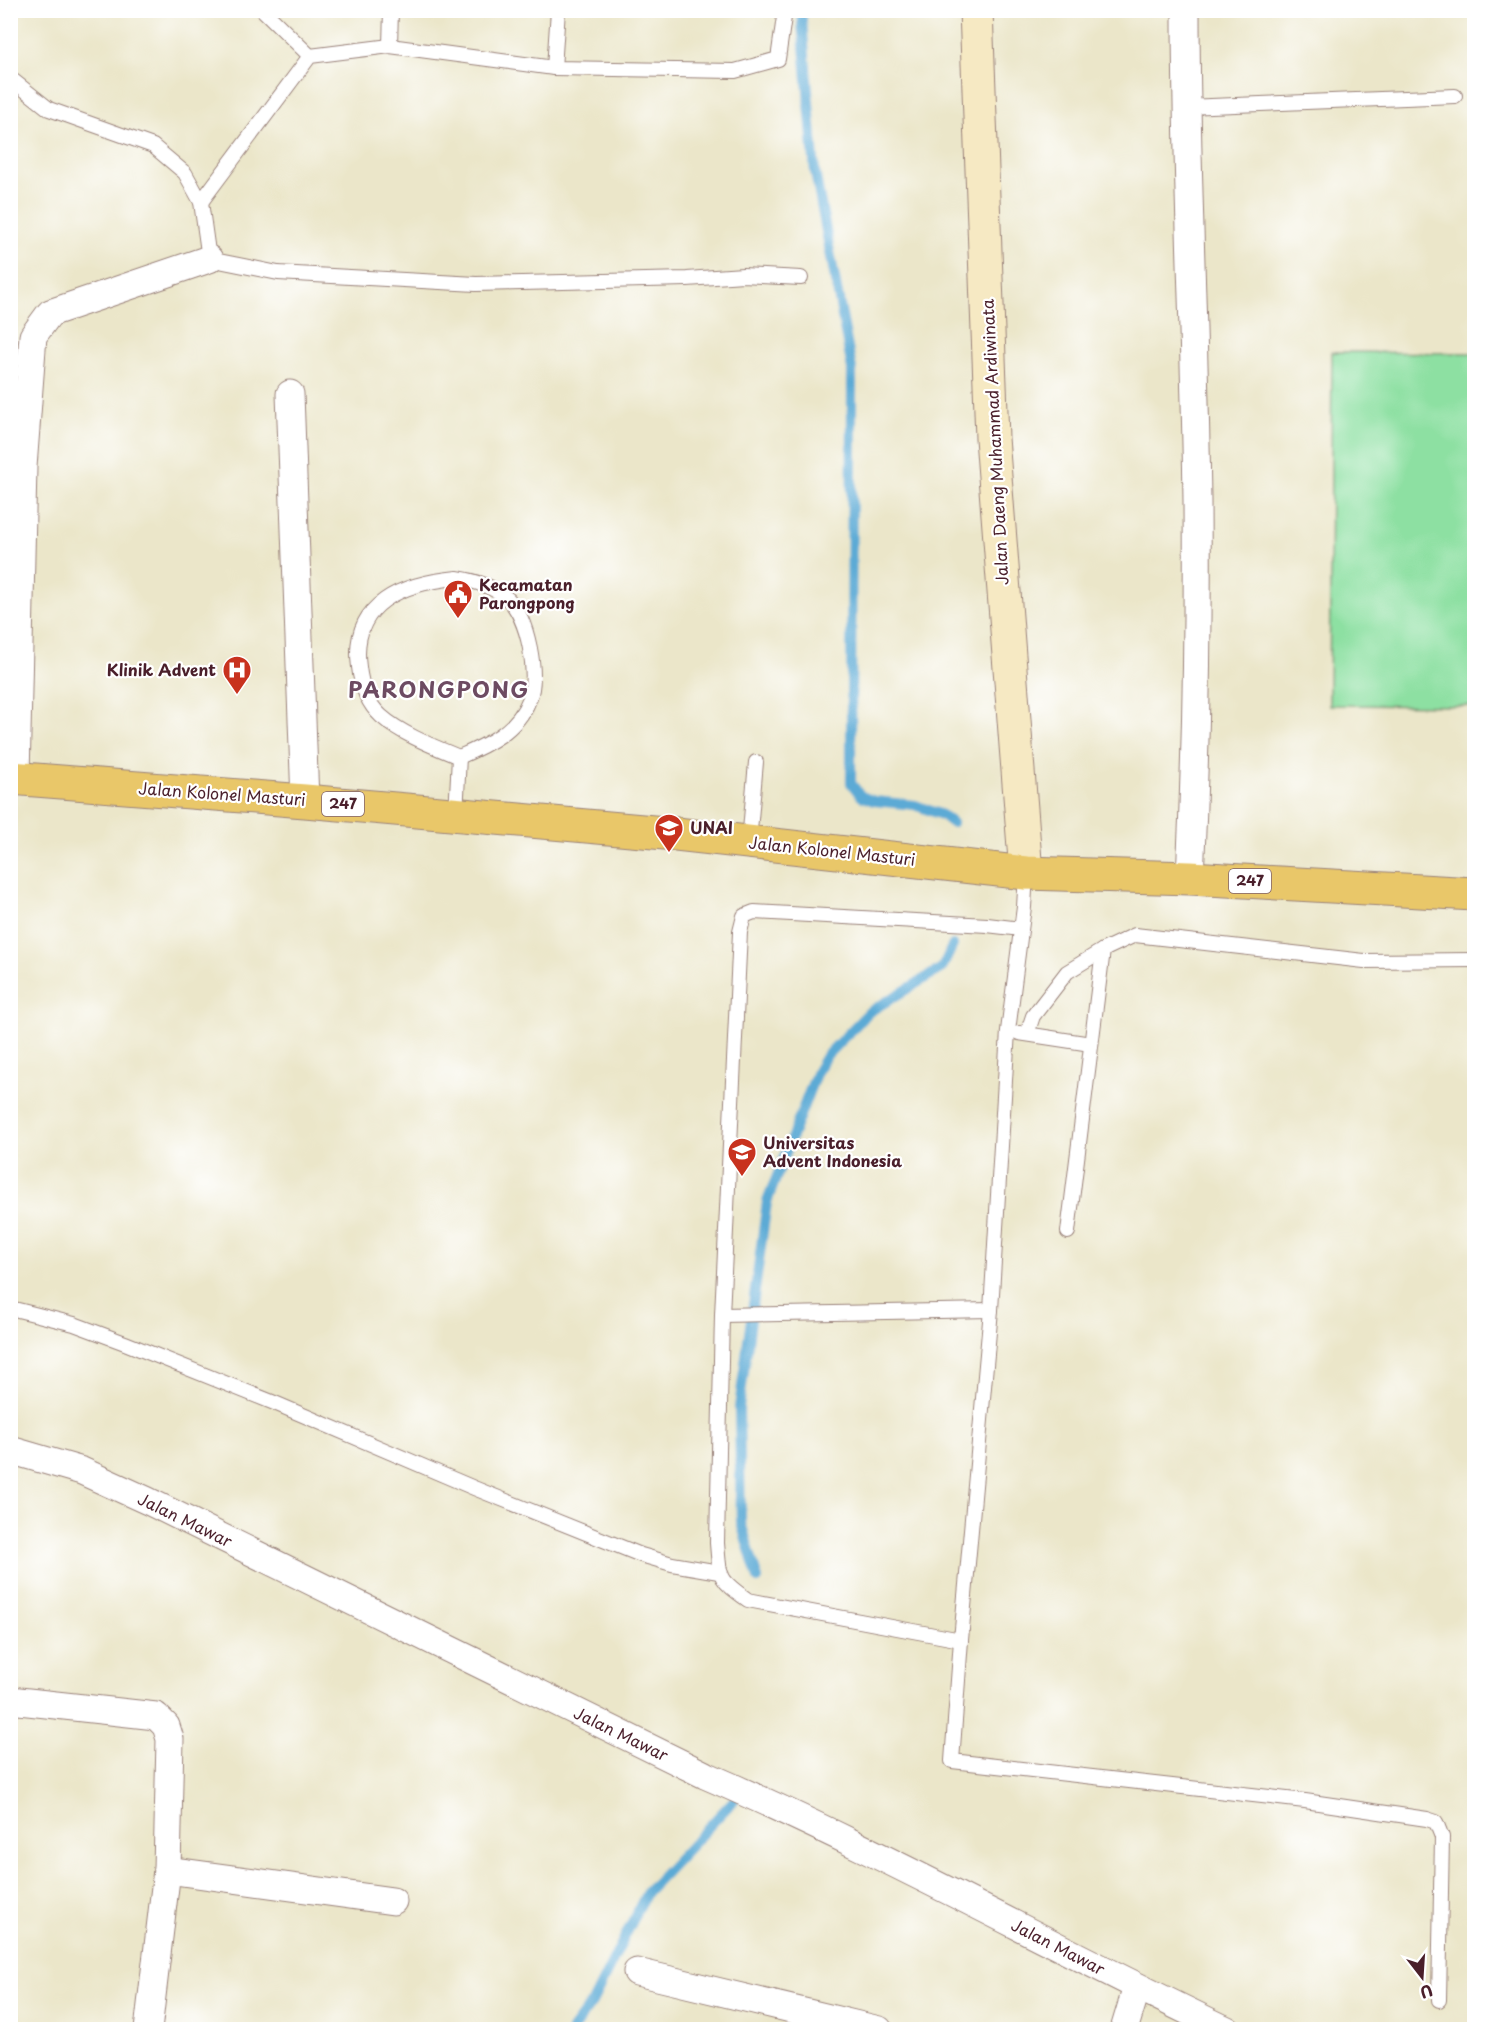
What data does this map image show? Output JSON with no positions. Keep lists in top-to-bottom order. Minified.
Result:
{"streets":{"main road":["Jalan Daeng Muhammad Ardiwinata","Jalan Kolonel Masturi","247"],"street":["Jalan Mawar"]},"crossings":[["Jalan Daeng Muhammad Ardiwinata","Jalan Kolonel Masturi"]],"districts":["PARONGPONG"],"places":{"public building":["Kecamatan Parongpong"],"hospital":["Klinik Advent"],"school or university":["UNAI","Universitas Advent Indonesia"]},"north":"bottom"}
